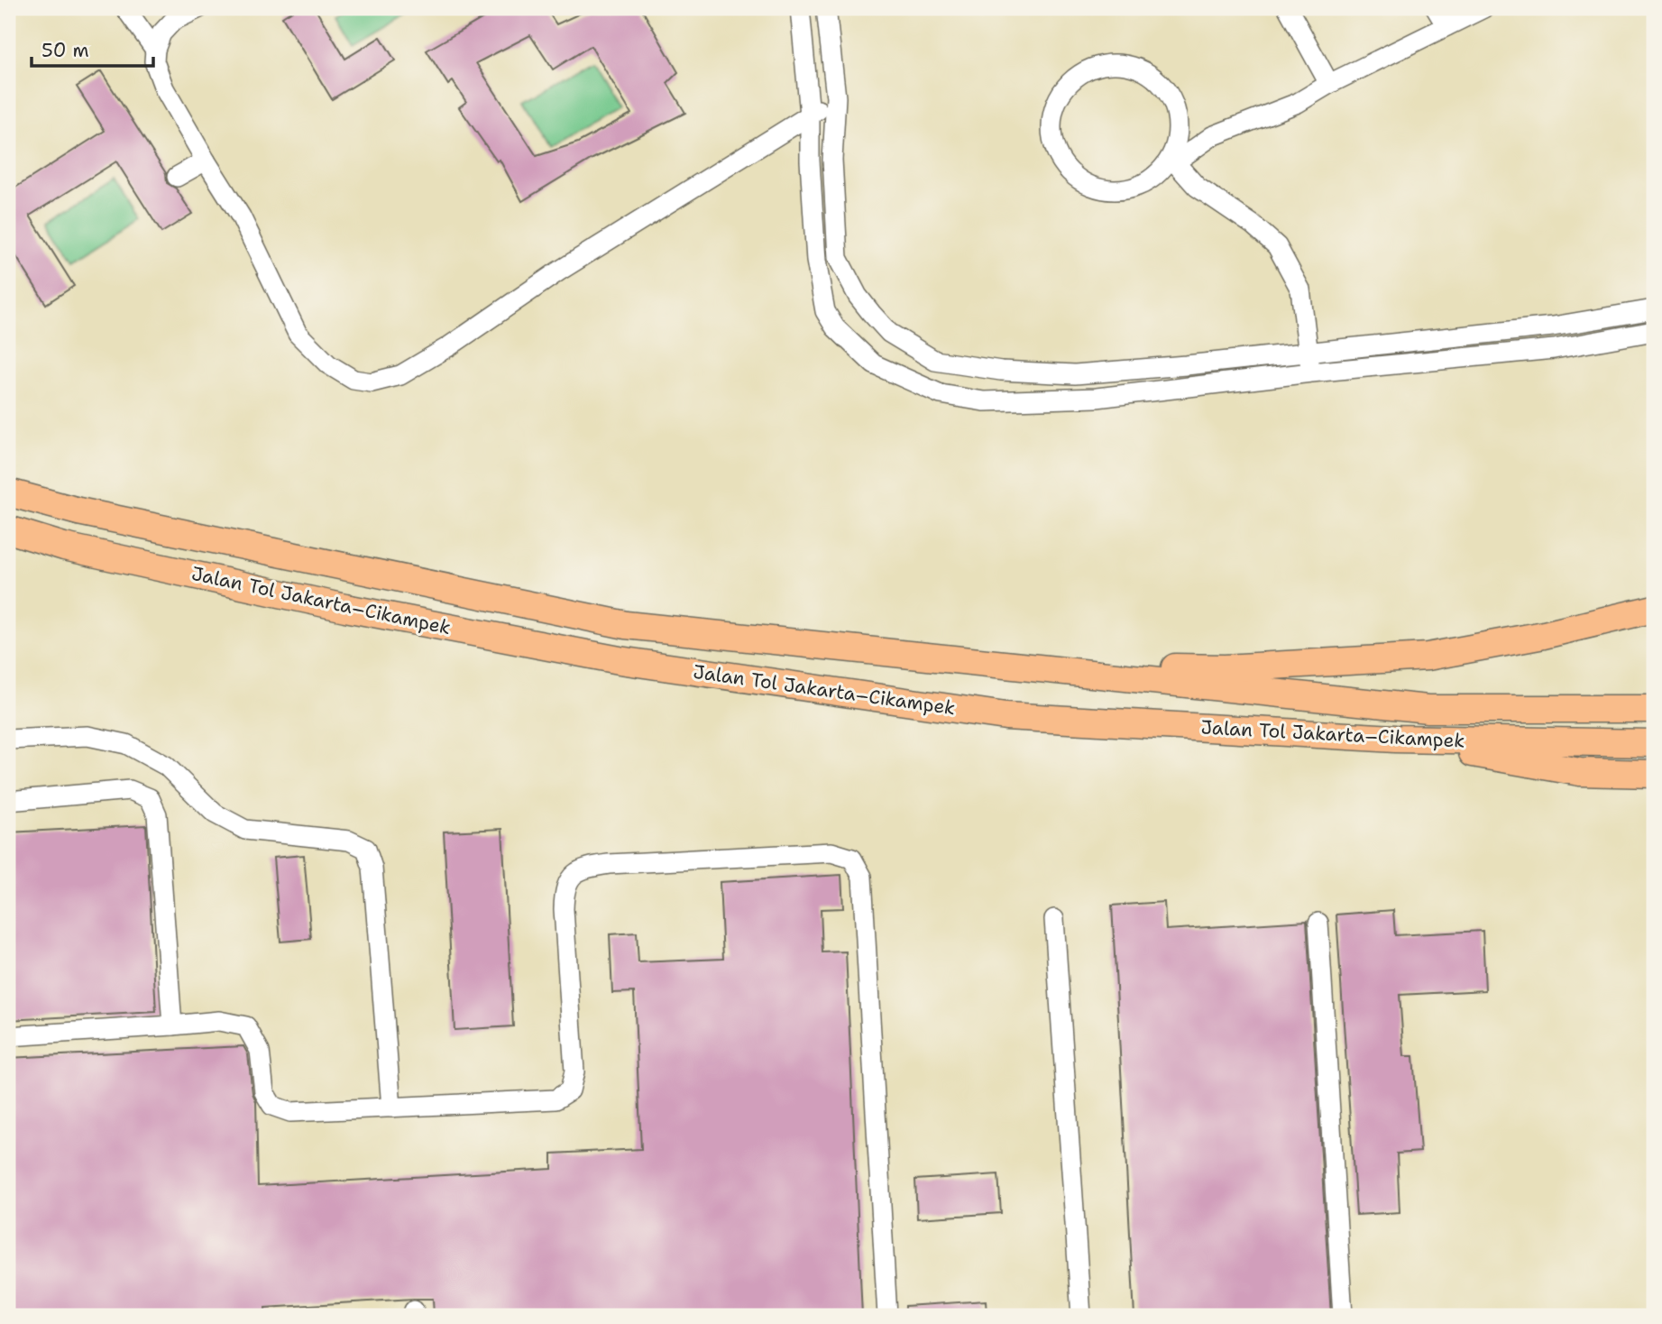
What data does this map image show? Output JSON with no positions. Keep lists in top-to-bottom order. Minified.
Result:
{"streets":{"highway":["Jalan Tol Jakarta–Cikampek"]},"scale_bar":"50 m"}
